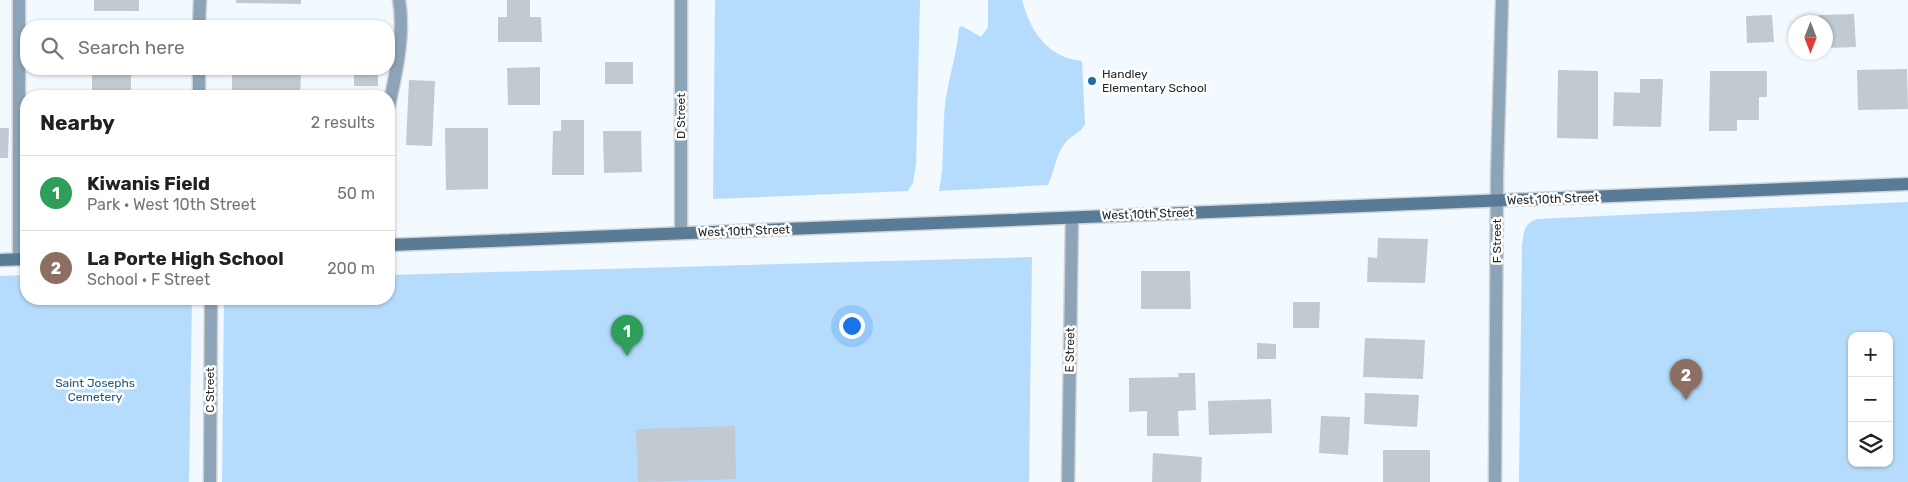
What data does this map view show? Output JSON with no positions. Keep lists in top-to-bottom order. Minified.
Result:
{"streets":{"street":["D Street","West 10th Street","F Street","E Street","C Street"]},"crossings":[["D Street","West 10th Street"],["West 10th Street","F Street"],["West 10th Street","E Street"]],"parks":["Saint Josephs Cemetery"],"places":["Handley Elementary School"],"north":"bottom","page":{"search":"Search here","heading":["Nearby","2 results"],"list":[{"mark":"1","name":"Kiwanis Field","note":"Park · West 10th Street","value":"50 m"},{"mark":"2","name":"La Porte High School","note":"School · F Street","value":"200 m"}],"pins":["1","2"],"map_buttons":["+","−"]}}
